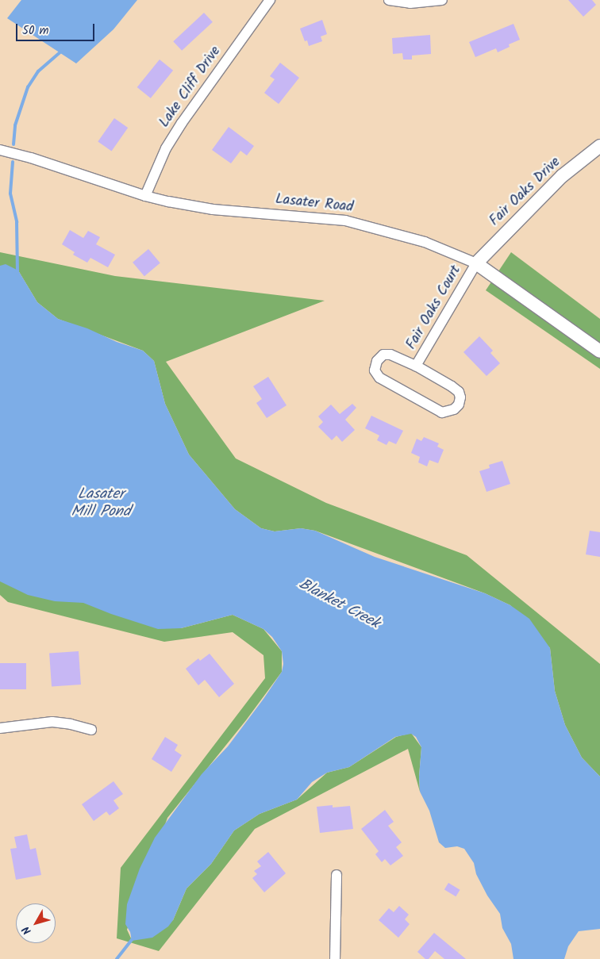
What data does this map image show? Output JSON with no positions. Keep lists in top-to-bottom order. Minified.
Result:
{"streets":{"street":["Lake Cliff Drive","Fair Oaks Drive","Lasater Road","Fair Oaks Court"]},"crossings":[["Lake Cliff Drive","Lasater Road"],["Fair Oaks Drive","Lasater Road"],["Fair Oaks Drive","Fair Oaks Court"],["Lasater Road","Fair Oaks Court"]],"water":["Lasater Mill Pond","Blanket Creek"],"scale_bar":"50 m","north":"bottom left"}
